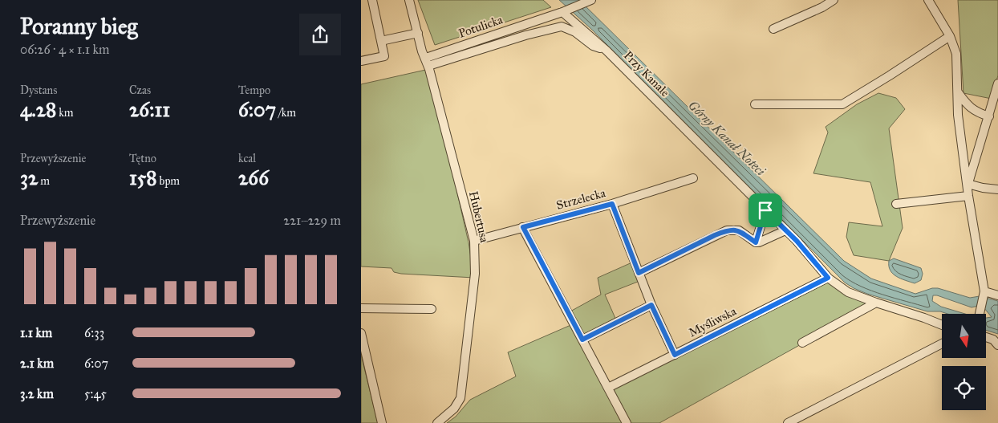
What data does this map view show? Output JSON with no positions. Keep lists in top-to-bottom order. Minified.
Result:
{"streets":{"street":["Potulicka","Przy Kanale","Strzelecka","Hubertusa","Myśliwska"]},"crossings":[["Potulicka","Przy Kanale"],["Potulicka","Hubertusa"],["Przy Kanale","Myśliwska"],["Strzelecka","Hubertusa"]],"water":["Górny Kanał Noteci"],"north":"bottom","page":{"heading":["Poranny bieg","06:26 · 4 × 1.1 km"],"stats":[["Dystans","4.28 km"],["Czas","26:11"],["Tempo","6:07 /km"],["Przewyższenie","32 m"],["Tętno","158 bpm"],["kcal","266"]],"chart":["Przewyższenie","221–229 m"],"list":[{"name":"1.1 km","note":"6:33"},{"name":"2.1 km","note":"6:07"},{"name":"3.2 km","note":"5:45"}]}}
